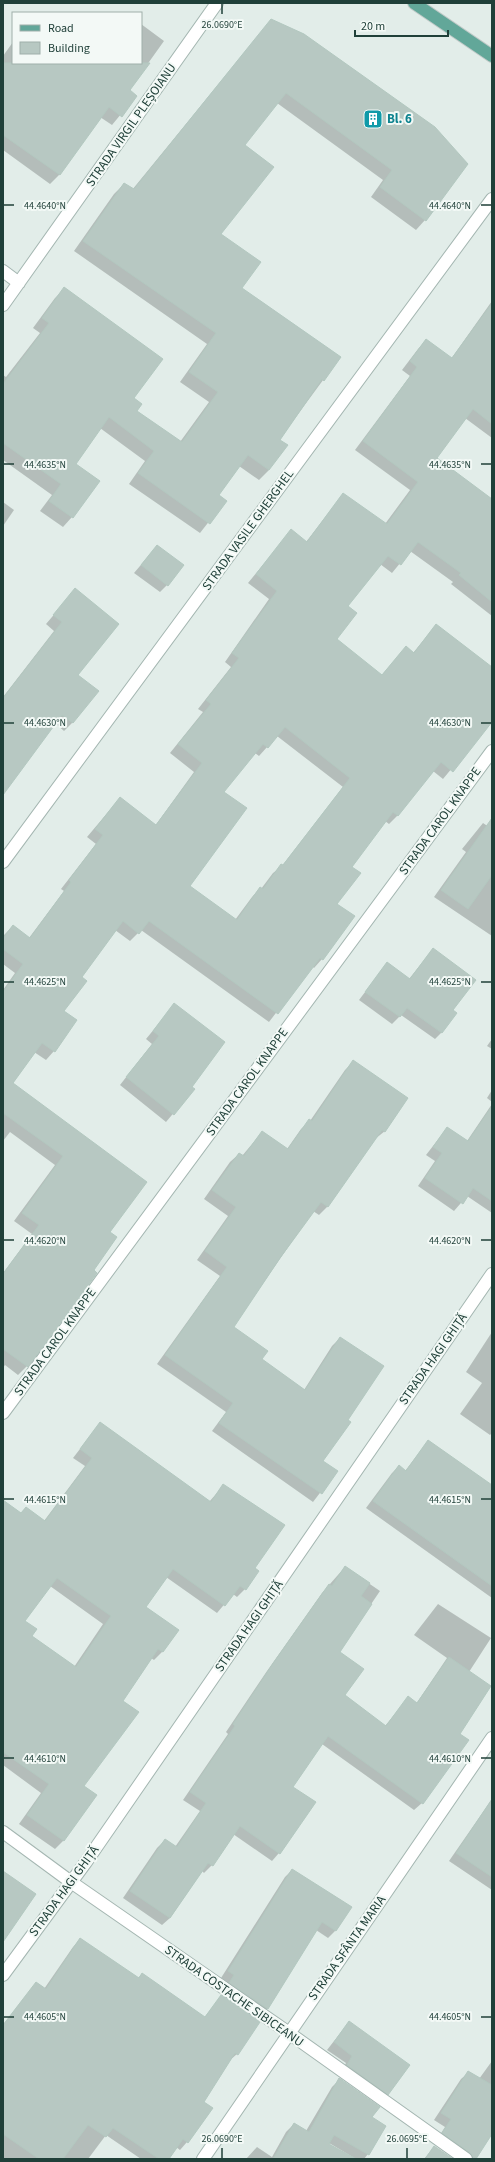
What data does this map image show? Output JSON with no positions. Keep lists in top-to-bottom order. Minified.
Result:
{"streets":{"street":["STRADA VIRGIL PLEȘOIANU","STRADA VASILE GHERGHEL","STRADA CAROL KNAPPE","STRADA HAGI GHIȚĂ","STRADA SFÂNTA MARIA","STRADA COSTACHE SIBICEANU"]},"crossings":[["STRADA HAGI GHIȚĂ","STRADA COSTACHE SIBICEANU"],["STRADA SFÂNTA MARIA","STRADA COSTACHE SIBICEANU"]],"places":{"building":["Bl. 6"]},"legend":["Road","Building"],"scale_bar":"20 m","coordinates":["26.0690°E","44.4640°N","44.4635°N","44.4630°N","44.4625°N","44.4620°N","44.4615°N","44.4610°N","44.4605°N","26.0695°E"]}
